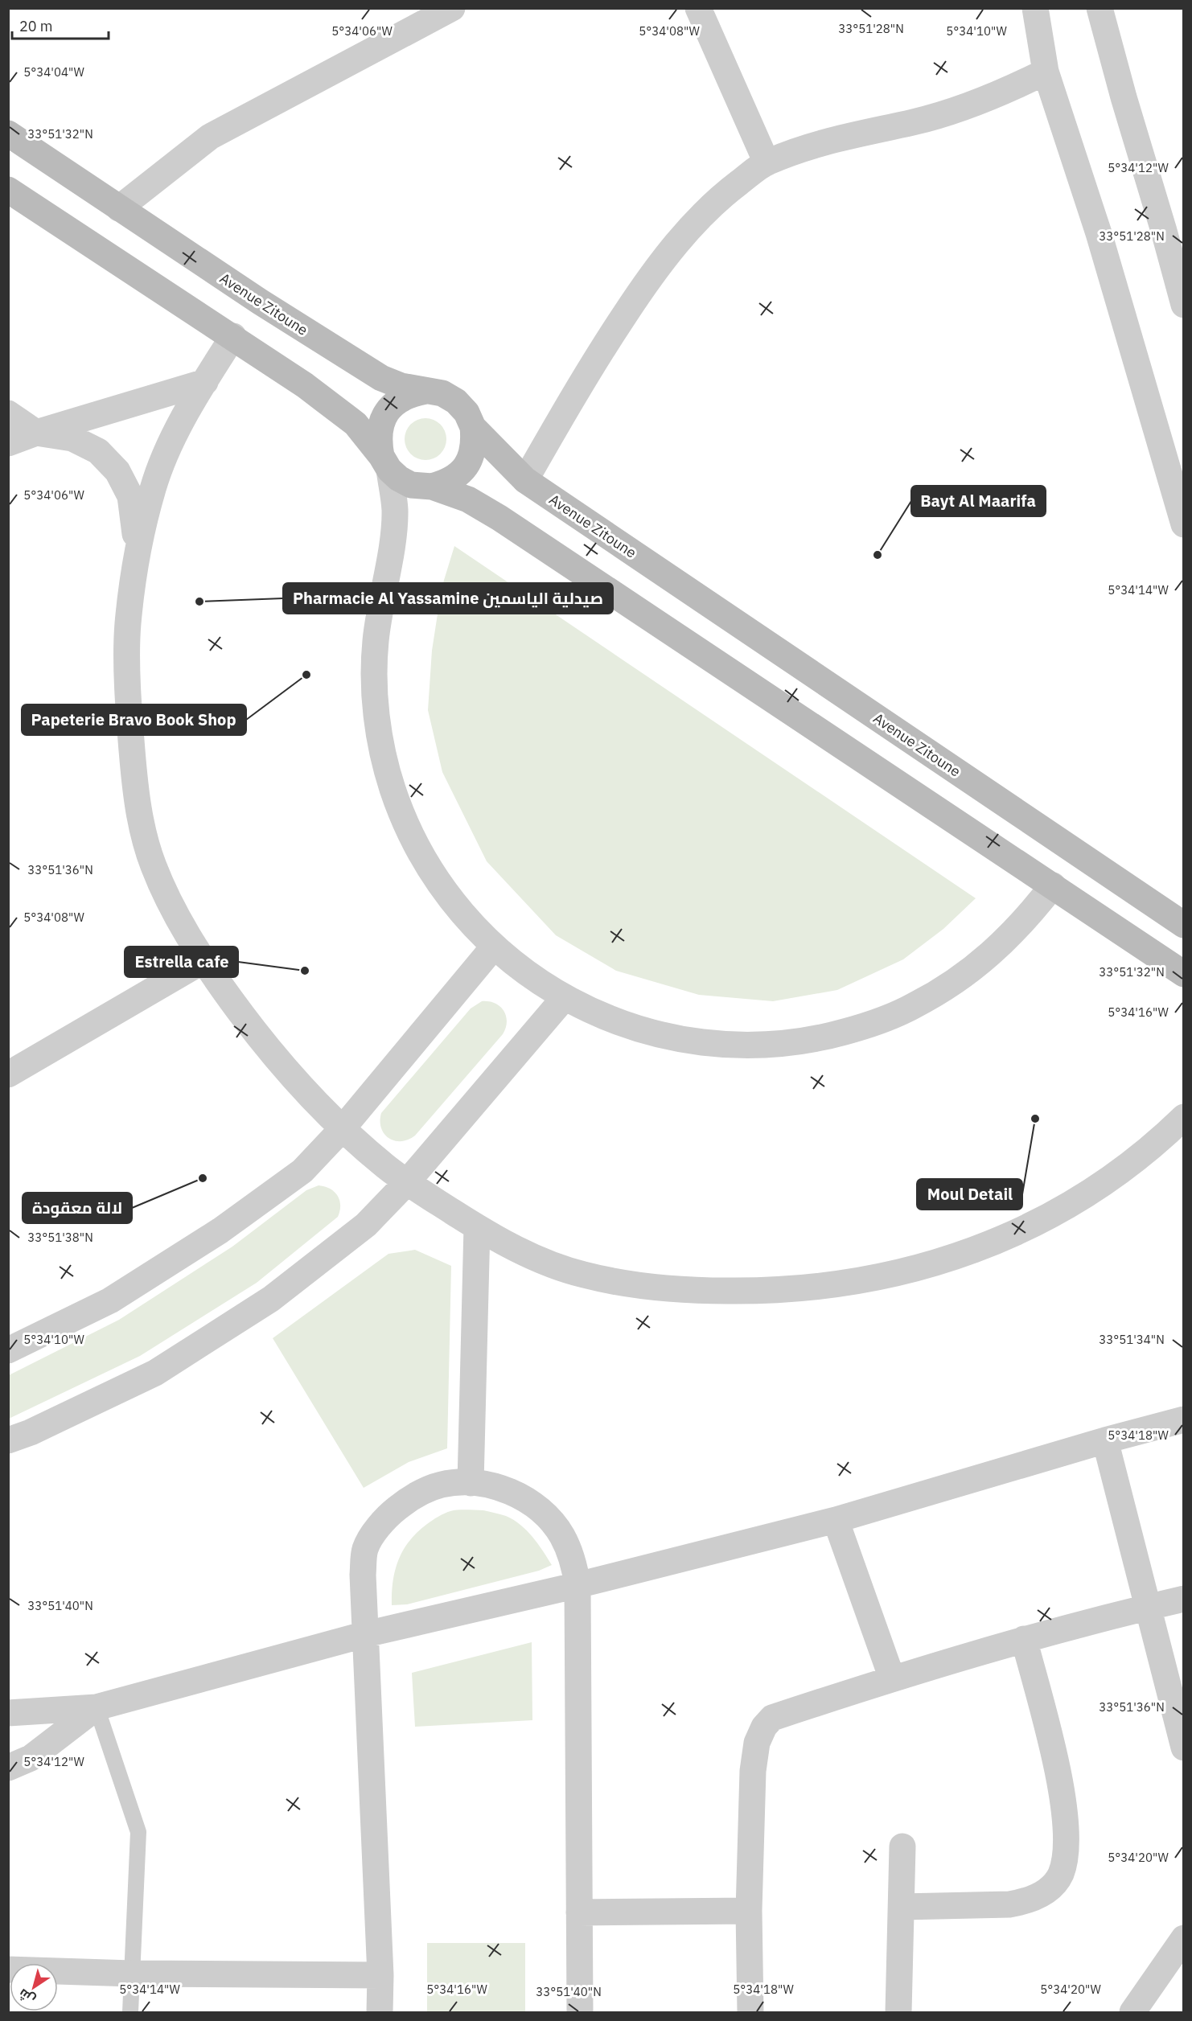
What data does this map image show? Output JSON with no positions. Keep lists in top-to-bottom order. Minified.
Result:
{"streets":{"main road":["Avenue Zitoune"]},"places":["Bayt Al Maarifa","Pharmacie Al Yassamine صيدلية الياسمين","Papeterie Bravo Book Shop","Estrella cafe","Moul Detail","لالة معقودة"],"scale_bar":"20 m","north":"bottom left","coordinates":["33°51'28\"N","5°34'06\"W","5°34'08\"W","5°34'10\"W","5°34'04\"W","33°51'32\"N","5°34'12\"W","5°34'14\"W","33°51'36\"N","5°34'16\"W","33°51'38\"N","33°51'34\"N","5°34'18\"W","33°51'40\"N","5°34'20\"W"]}
